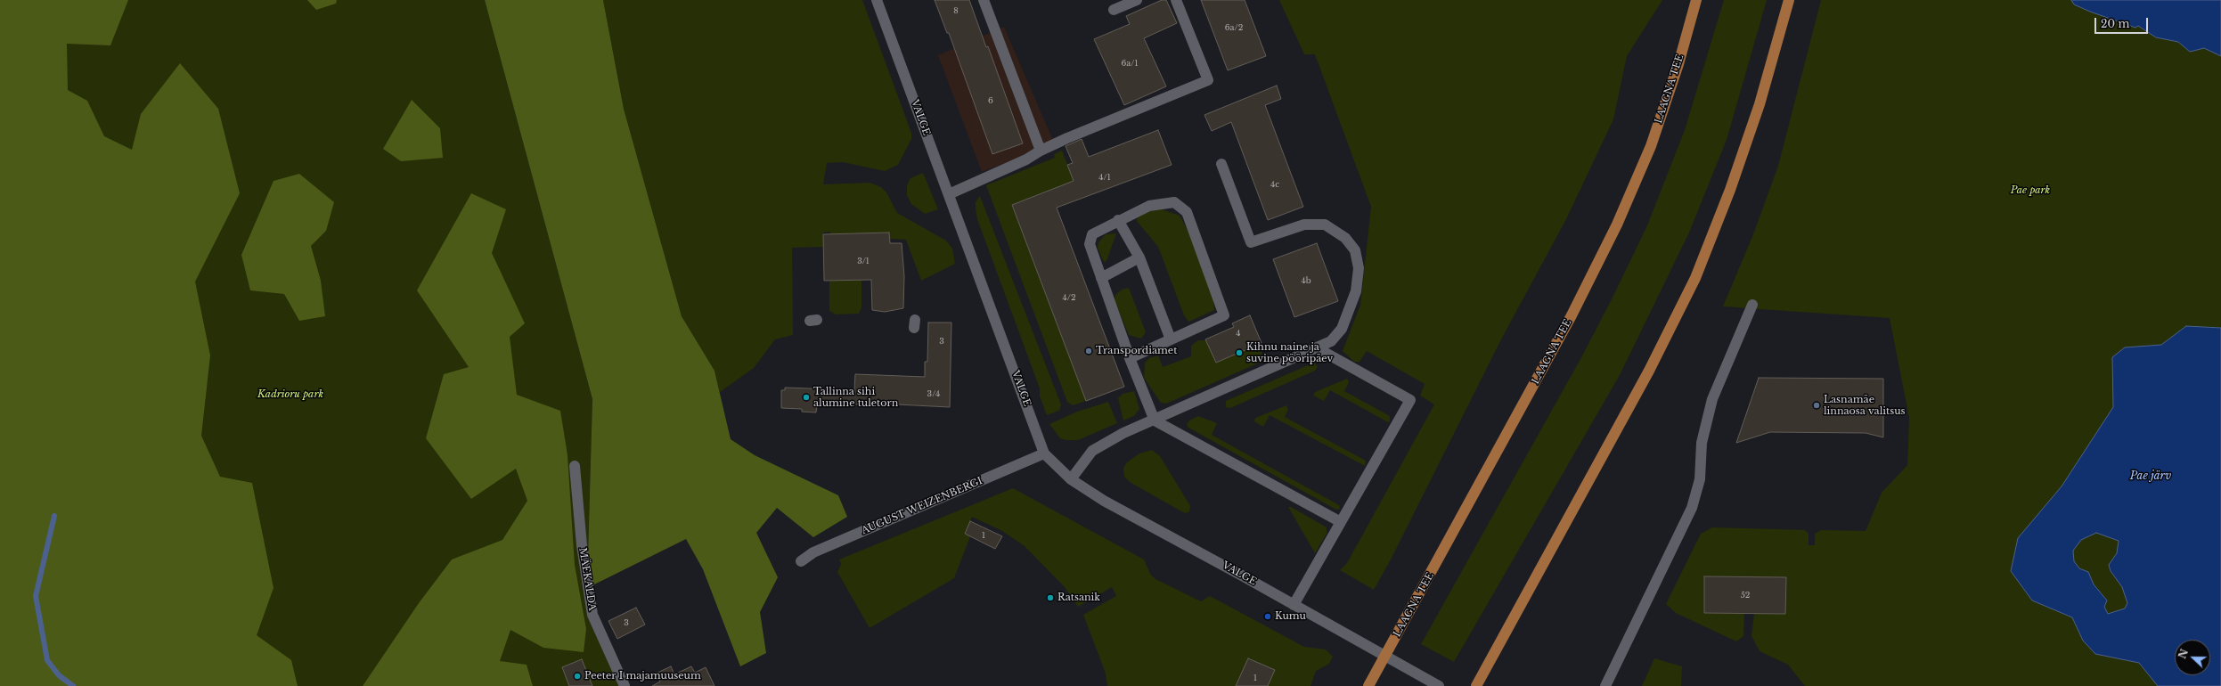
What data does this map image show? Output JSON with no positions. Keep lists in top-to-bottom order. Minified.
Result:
{"streets":{"main road":["LAAGNA TEE"],"street":["VALGE","AUGUST WEIZENBERGI","MÄEKALDA"]},"crossings":[["VALGE","AUGUST WEIZENBERGI"]],"water":["Pae järv"],"parks":["Pae park","Kadrioru park"],"places":["Transpordiamet","Kihnu naine ja suvine pööripäev","Tallinna sihi alumine tuletorn","Lasnamäe linnaosa valitsus","Ratsanik","Kumu","Peeter I majamuuseum"],"house_numbers":["8","6a/2","6a/1","6","4/1","4c","3/1","4b","4/2","4","3","3/4","1","52","3","1"],"scale_bar":"20 m","north":"left"}
